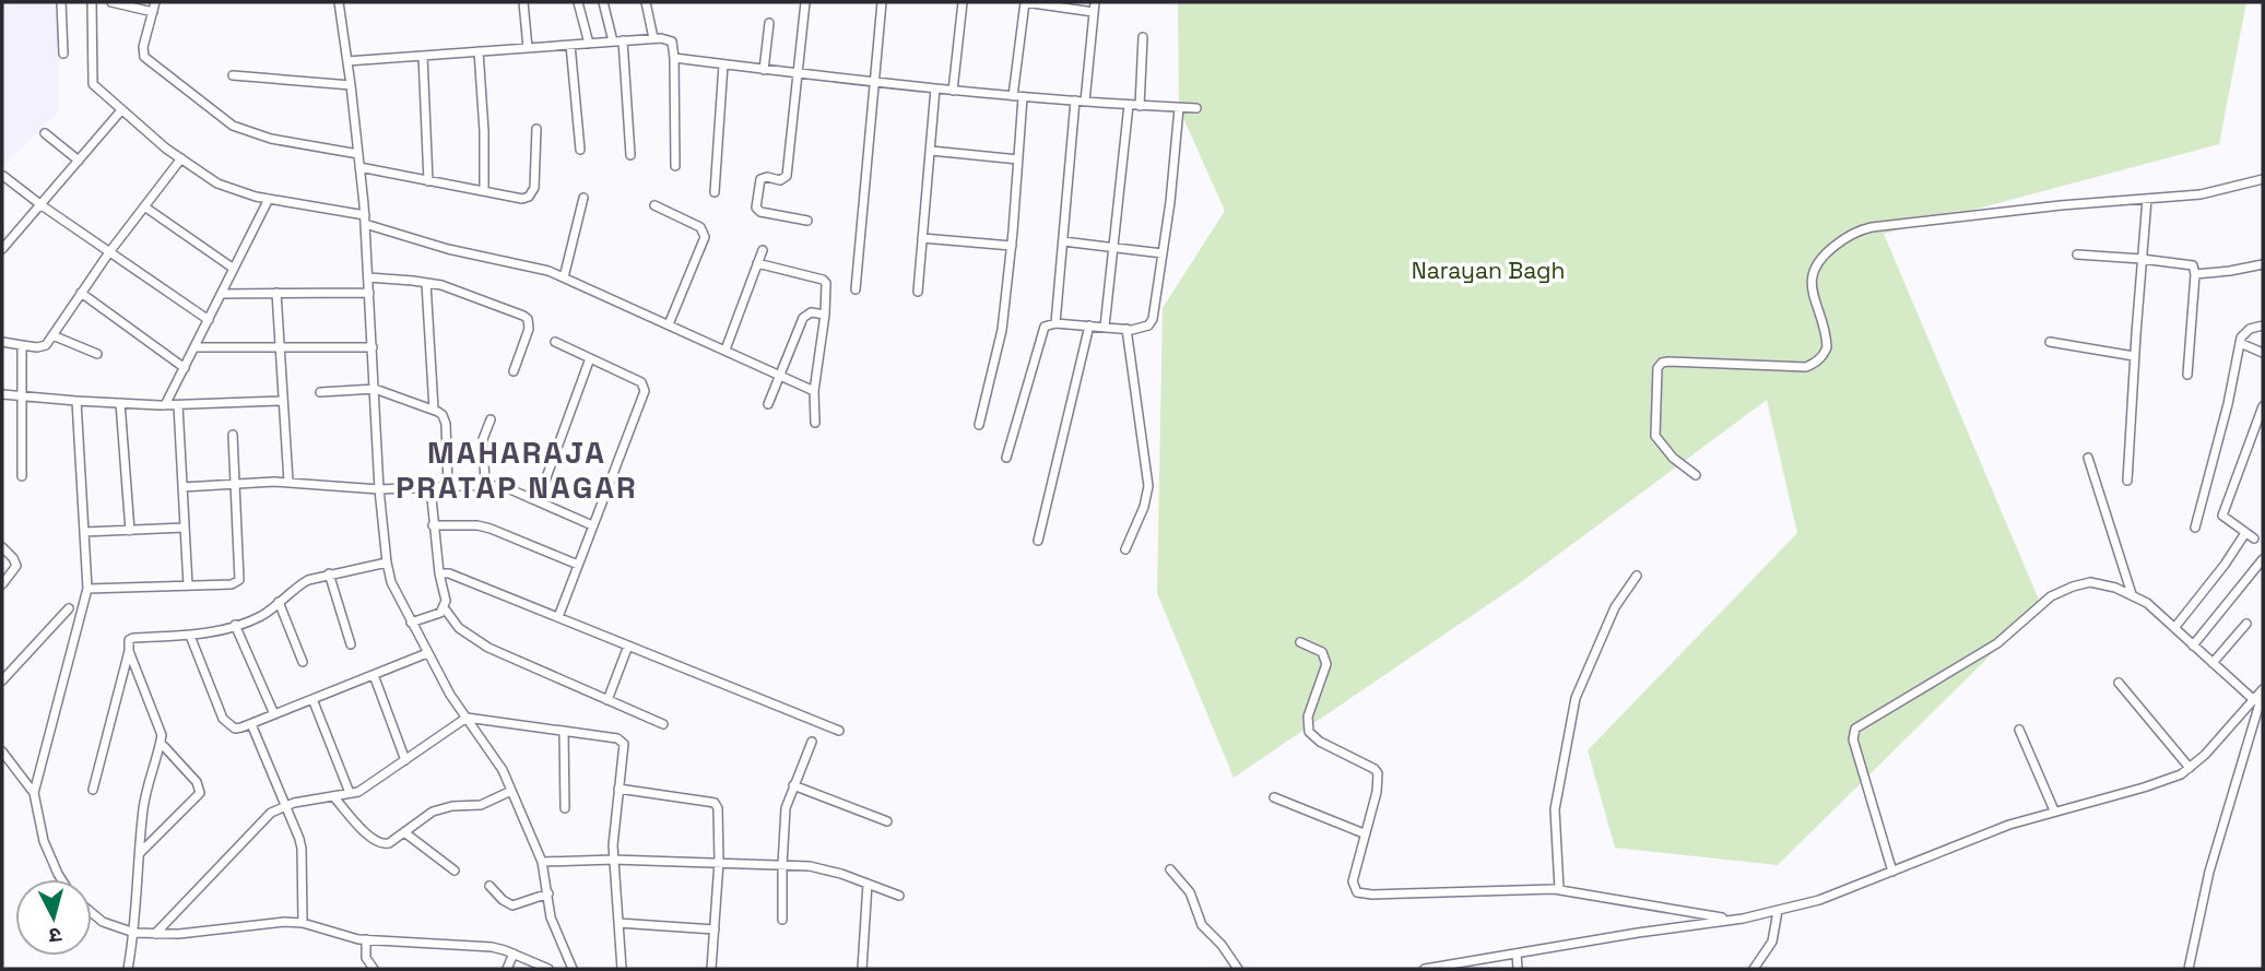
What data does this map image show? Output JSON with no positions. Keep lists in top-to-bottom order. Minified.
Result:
{"districts":["MAHARAJA PRATAP NAGAR"],"parks":["Narayan Bagh"],"north":"bottom"}
